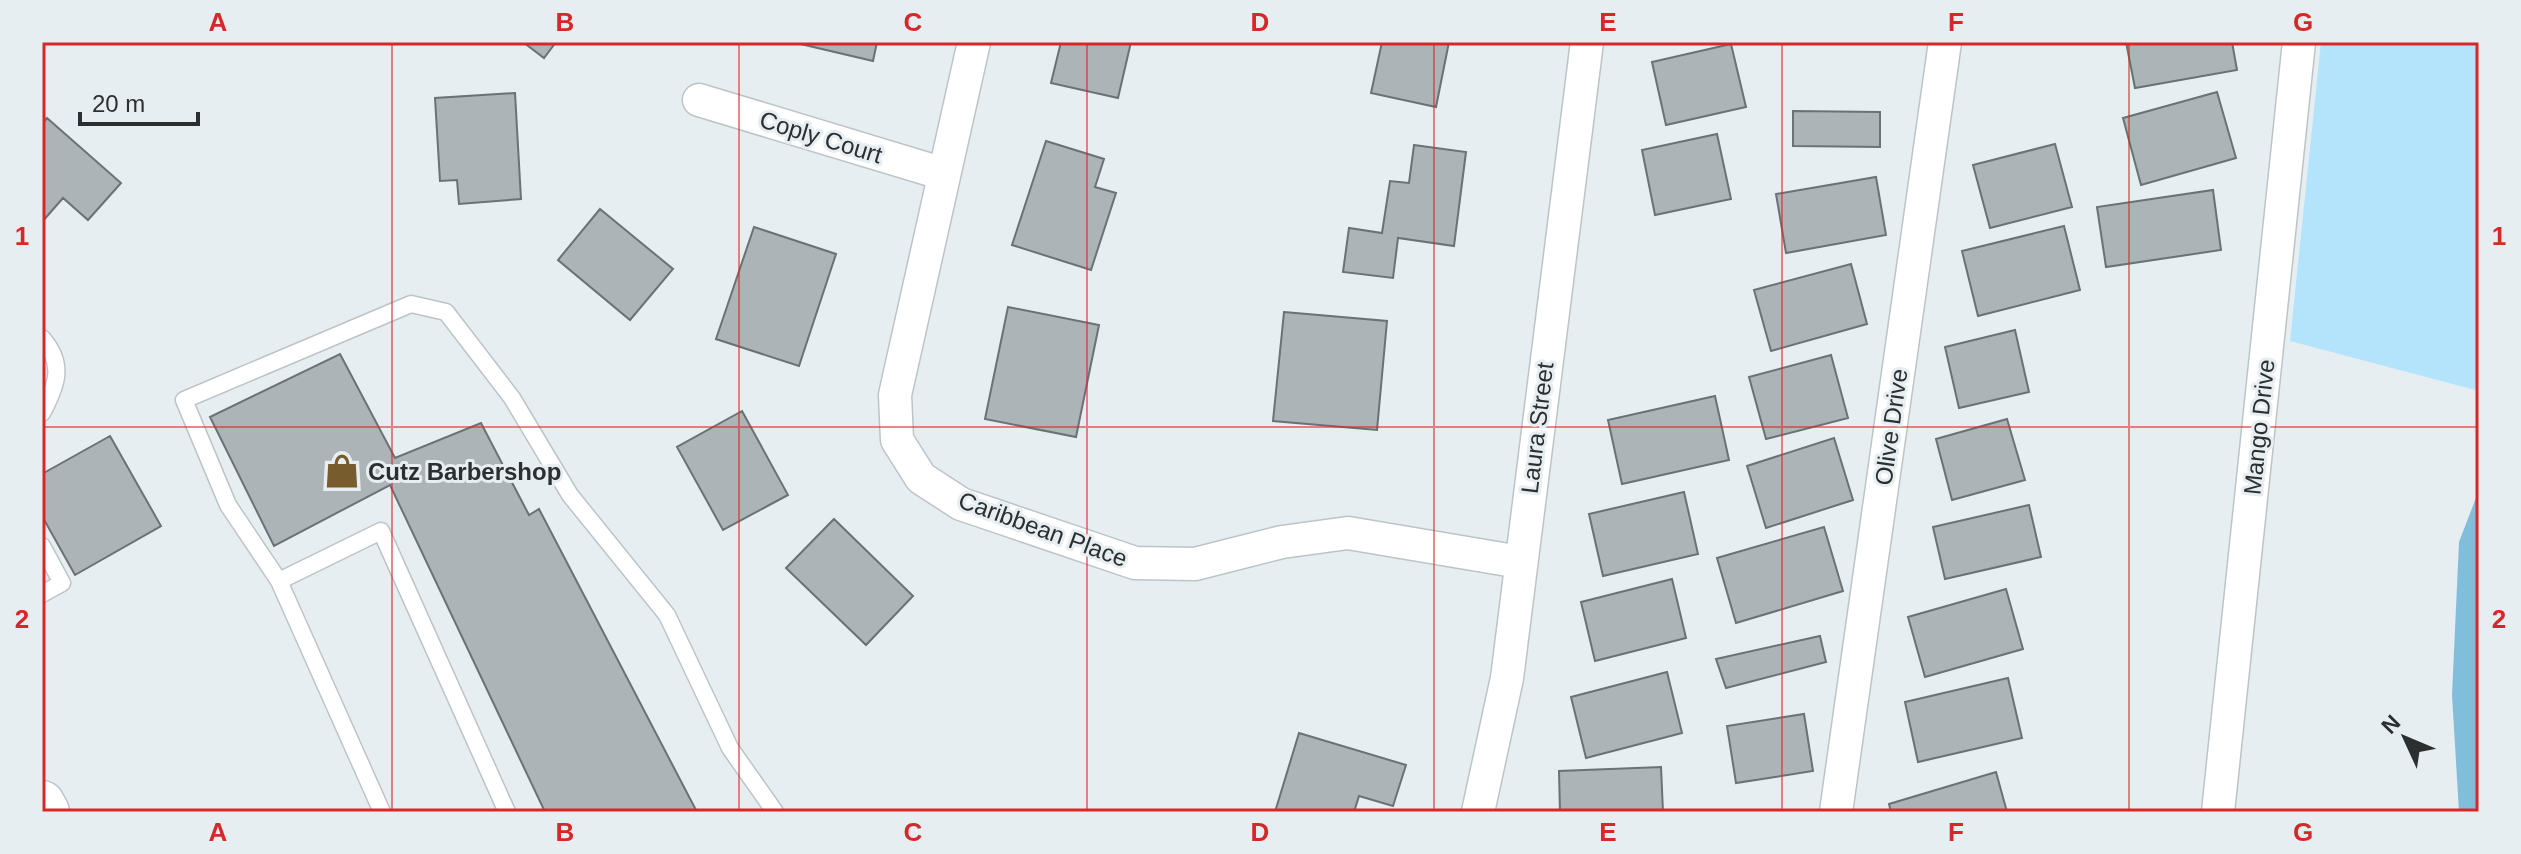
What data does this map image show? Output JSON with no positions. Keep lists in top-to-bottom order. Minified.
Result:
{"streets":{"street":["Coply Court","Olive Drive","Mango Drive","Laura Street","Caribbean Place"]},"crossings":[["Coply Court","Caribbean Place"],["Laura Street","Caribbean Place"]],"places":{"shop":["Cutz Barbershop"]},"scale_bar":"20 m","north":"top left","grid":{"columns":["A","B","C","D","E","F","G"],"rows":["1","2"]}}
